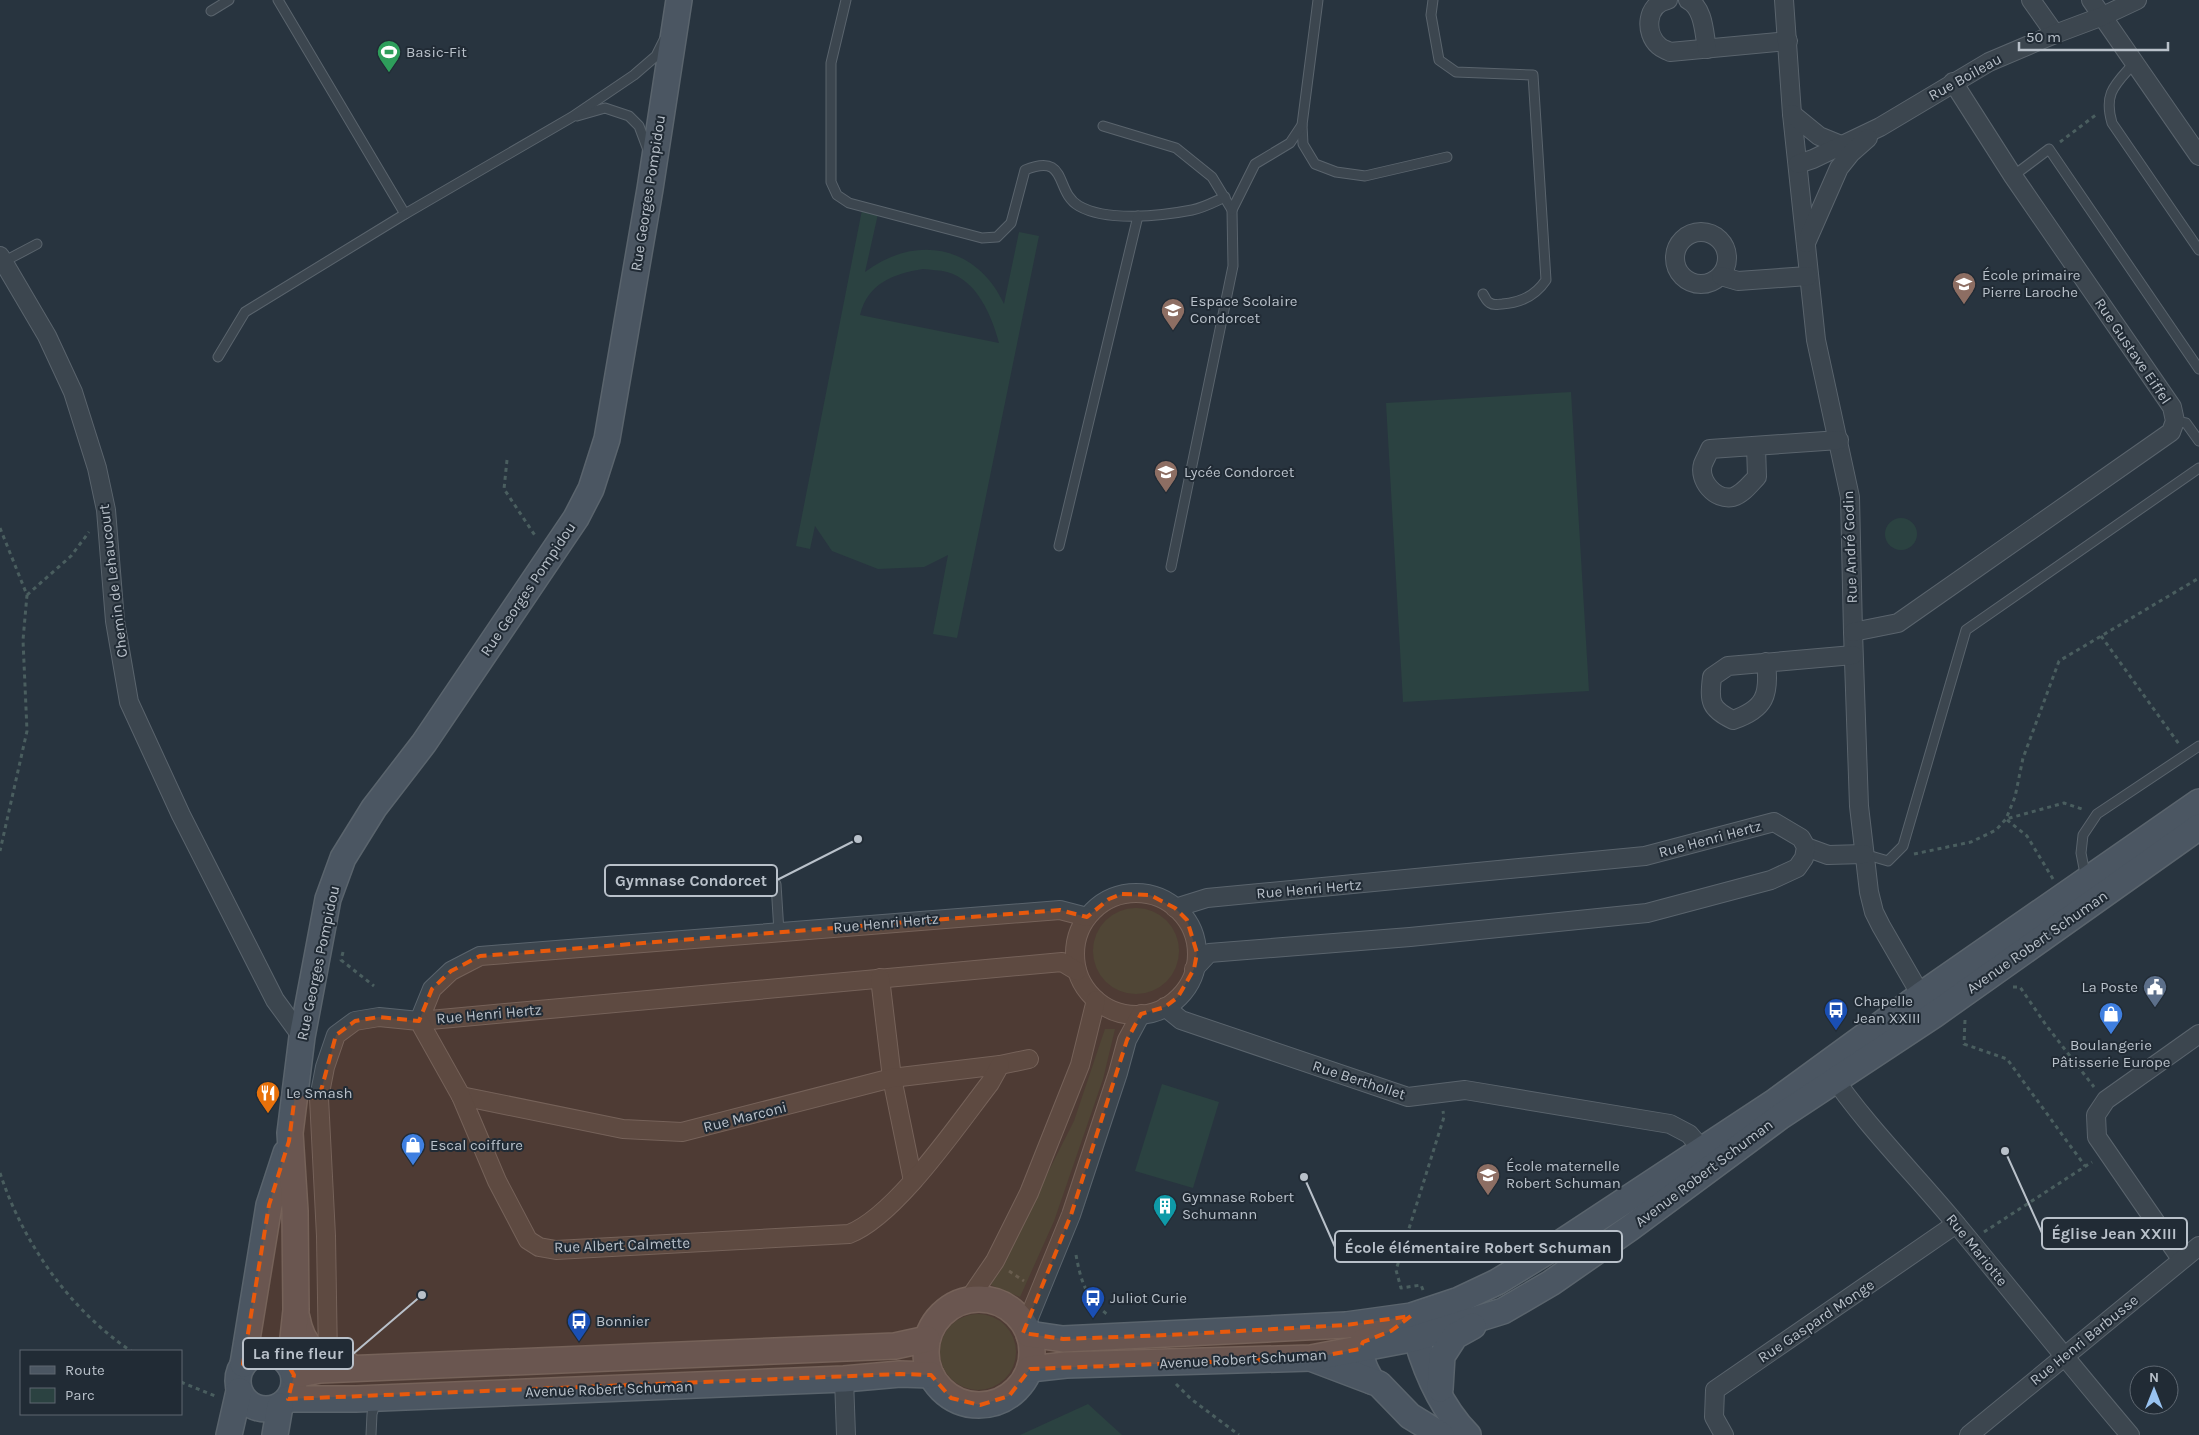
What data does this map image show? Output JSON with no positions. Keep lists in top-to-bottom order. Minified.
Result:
{"streets":{"main road":["Rue Georges Pompidou","Avenue Robert Schuman"],"street":["Rue Boileau","Rue Gustave Eiffel","Rue André Godin","Chemin de Lehaucourt","Rue Henri Hertz","Rue Berthollet","Rue Marconi","Rue Albert Calmette","Rue Mariotte","Rue Gaspard Monge","Rue Henri Barbusse"]},"crossings":[["Rue Boileau","Rue Gustave Eiffel"],["Rue Boileau","Rue André Godin"],["Rue Georges Pompidou","Chemin de Lehaucourt"],["Rue Georges Pompidou","Avenue Robert Schuman"],["Rue Gustave Eiffel","Rue André Godin"],["Rue André Godin","Avenue Robert Schuman"],["Rue Henri Hertz","Rue Berthollet"],["Rue Henri Hertz","Rue Albert Calmette"],["Avenue Robert Schuman","Rue Berthollet"],["Avenue Robert Schuman","Rue Mariotte"],["Rue Marconi","Rue Albert Calmette"],["Rue Mariotte","Rue Gaspard Monge"],["Rue Mariotte","Rue Henri Barbusse"]],"places":{"sports":["Basic-Fit"],"school or university":["École primaire Pierre Laroche","Espace Scolaire Condorcet","Lycée Condorcet","École maternelle Robert Schuman"],"other":["Gymnase Condorcet","Église Jean XXIII","École élémentaire Robert Schuman","La fine fleur"],"public building":["La Poste"],"bus stop":["Chapelle Jean XXIII","Juliot Curie","Bonnier"],"shop":["Boulangerie Pâtisserie Europe","Escal coiffure"],"restaurant":["Le Smash"],"building":["Gymnase Robert Schumann"]},"legend":["Route","Parc"],"scale_bar":"50 m","north":"top"}
